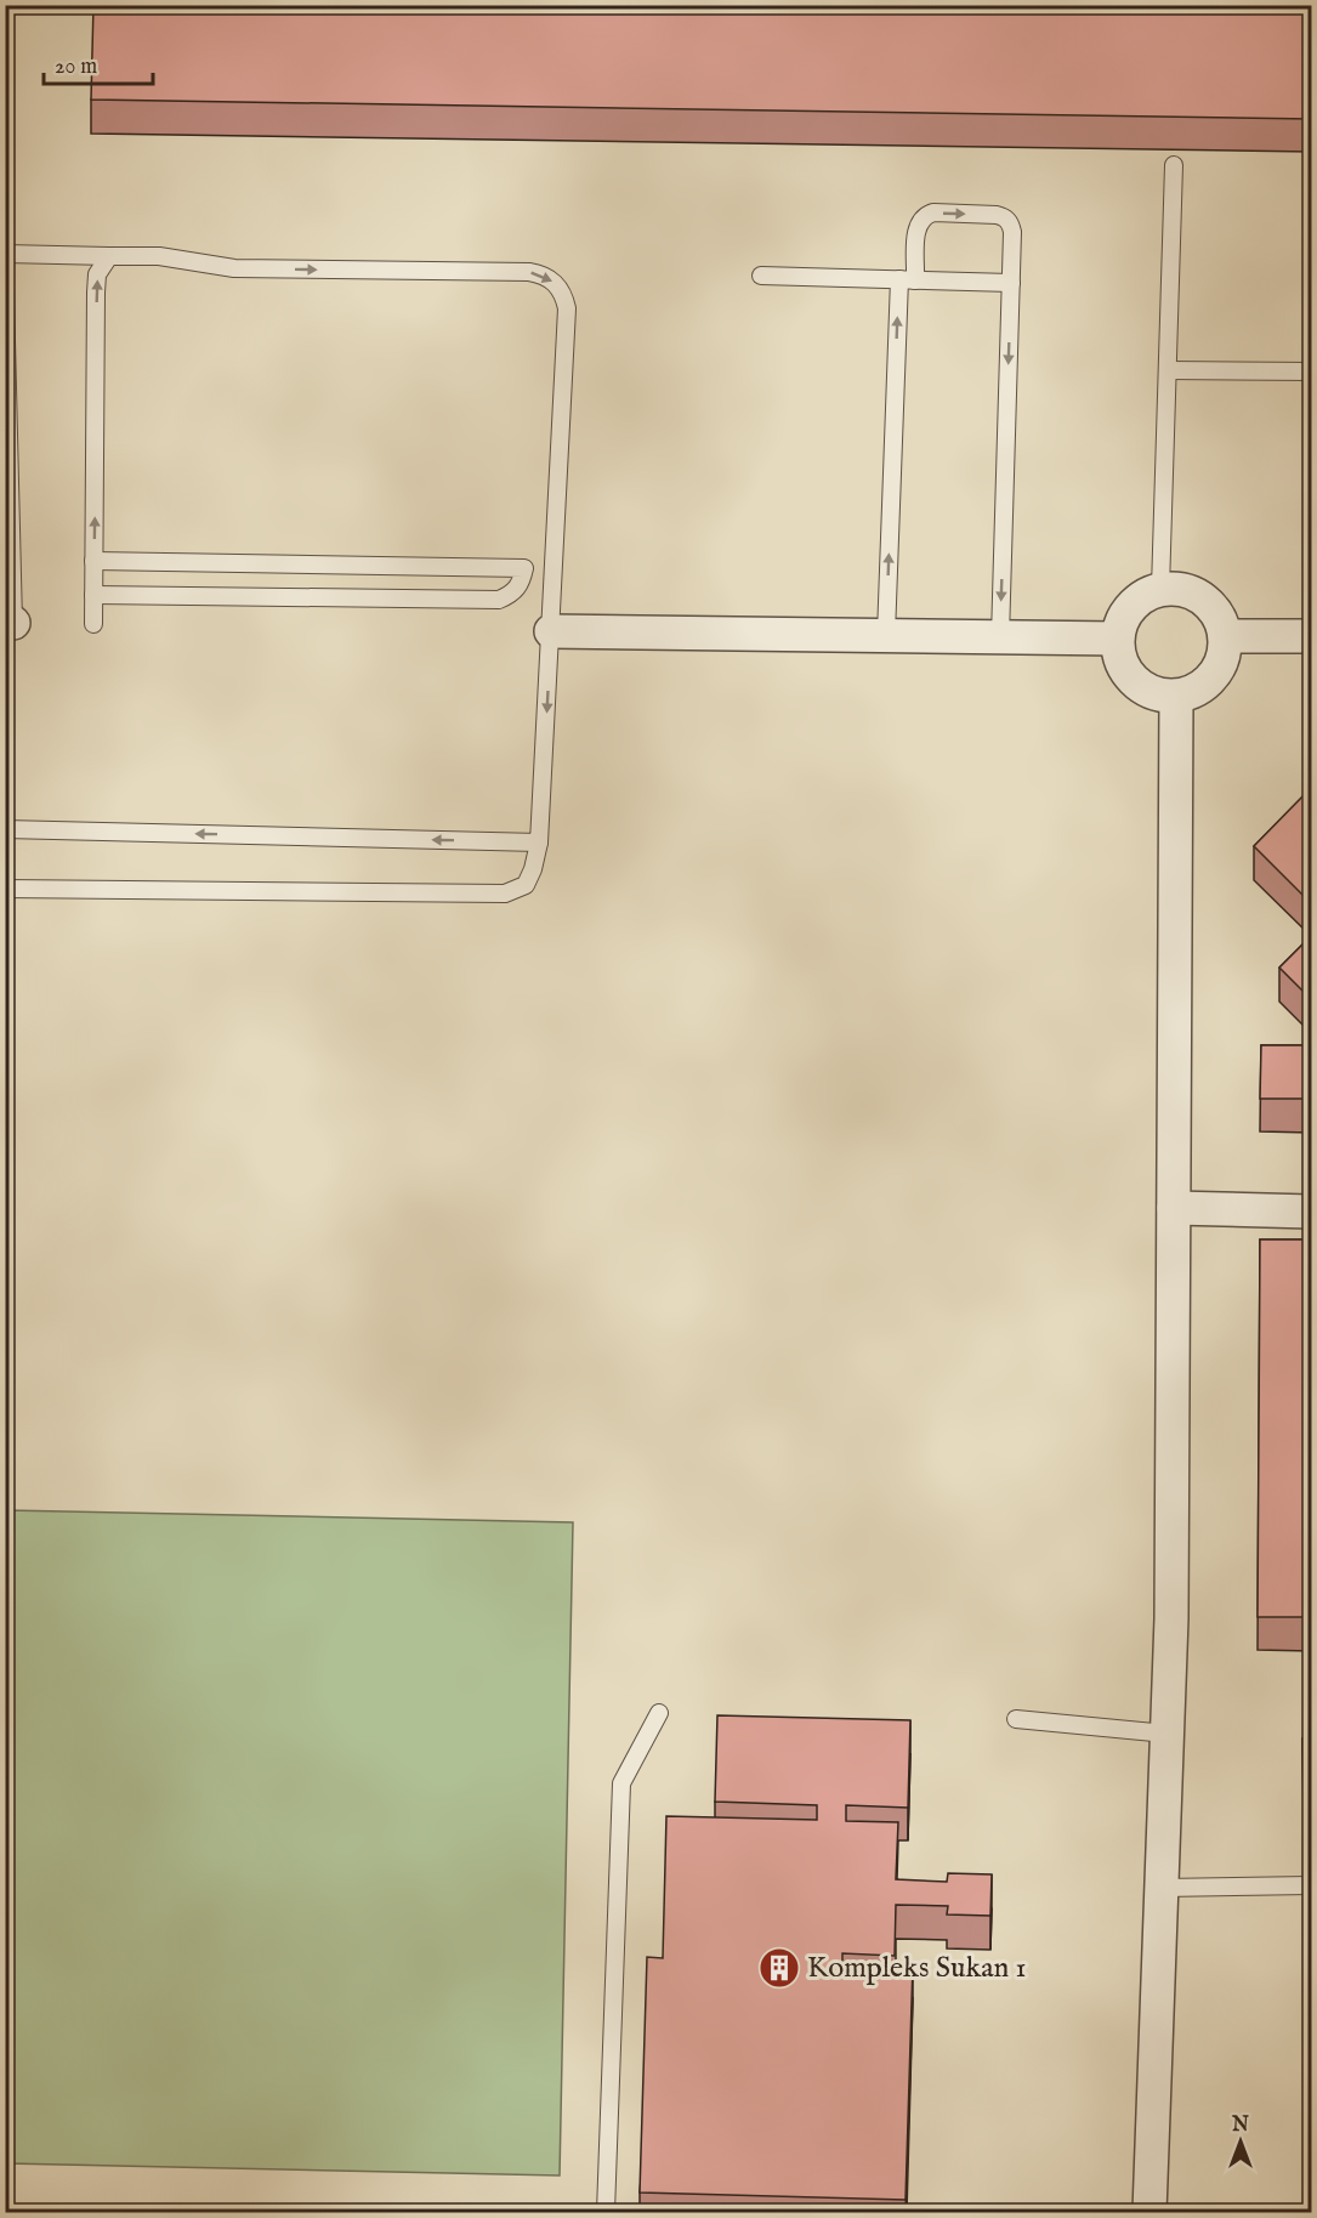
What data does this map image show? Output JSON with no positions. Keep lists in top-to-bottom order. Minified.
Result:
{"places":{"building":["Kompleks Sukan 1"]},"scale_bar":"20 m","north":"top"}
